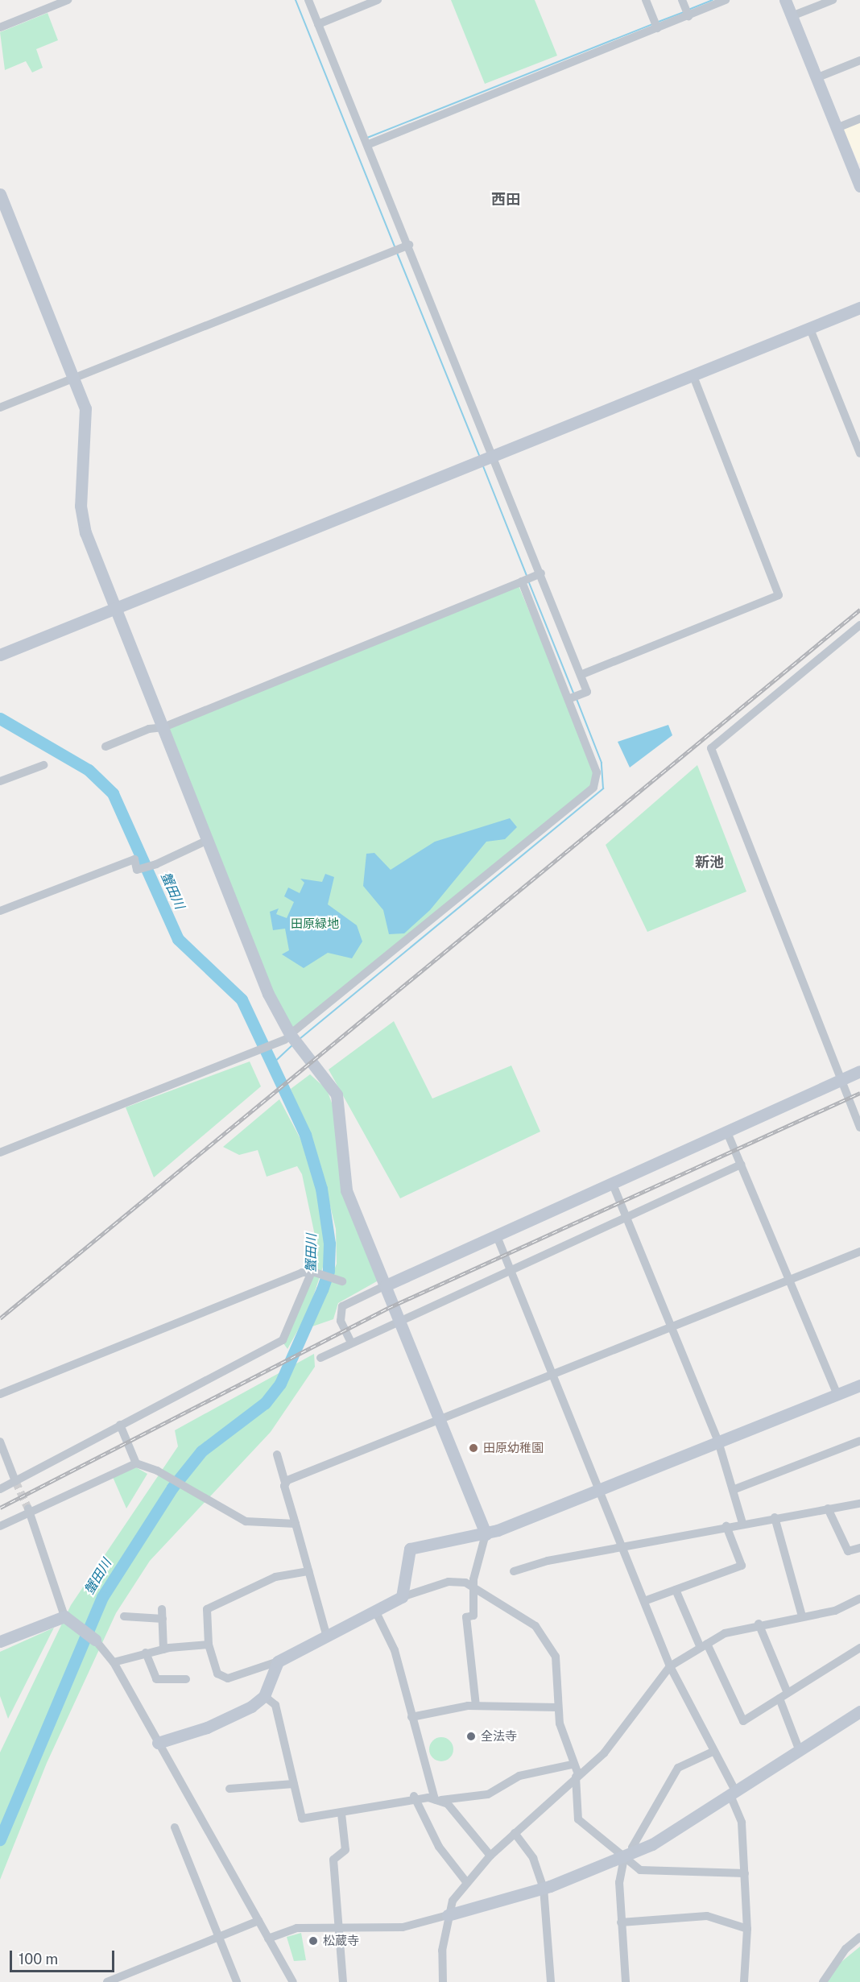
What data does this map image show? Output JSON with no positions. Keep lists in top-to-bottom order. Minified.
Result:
{"districts":["西田","新池"],"water":["蟹田川"],"parks":["田原緑地"],"places":["田原幼稚園","全法寺","松蔵寺"],"scale_bar":"100 m"}
